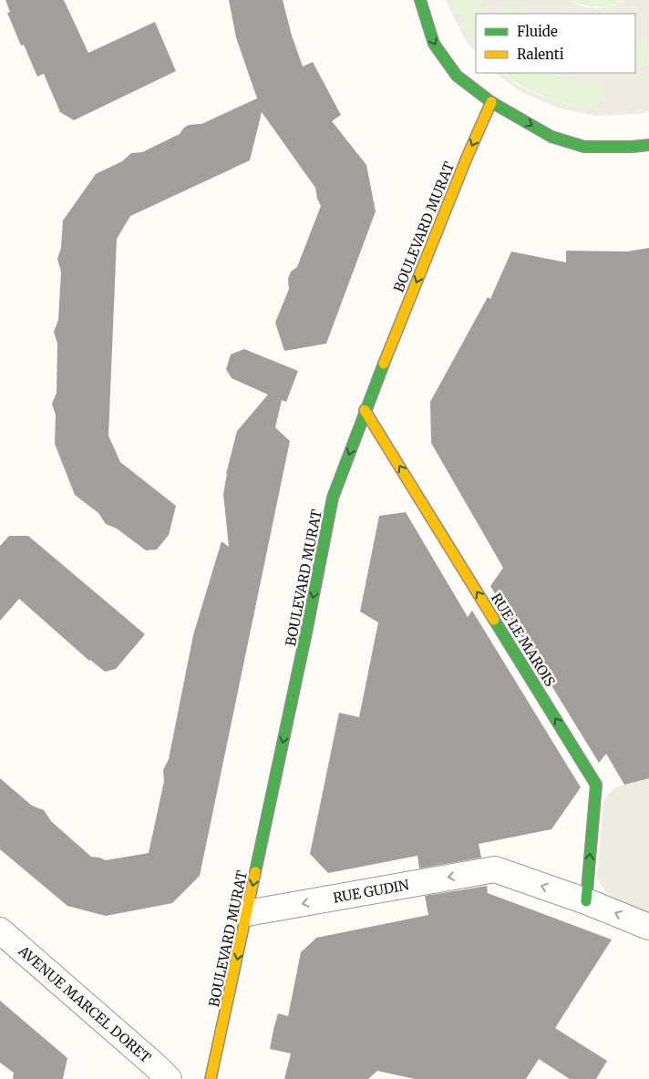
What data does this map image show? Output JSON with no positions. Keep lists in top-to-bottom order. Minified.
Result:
{"streets":{"main road":["BOULEVARD MURAT","RUE LE MAROIS"],"street":["RUE GUDIN","AVENUE MARCEL DORET"]},"crossings":[["BOULEVARD MURAT","RUE LE MAROIS"],["BOULEVARD MURAT","RUE GUDIN"],["RUE LE MAROIS","RUE GUDIN"]],"one_way":["BOULEVARD MURAT","RUE LE MAROIS","RUE GUDIN"],"legend":["Fluide","Ralenti"]}
